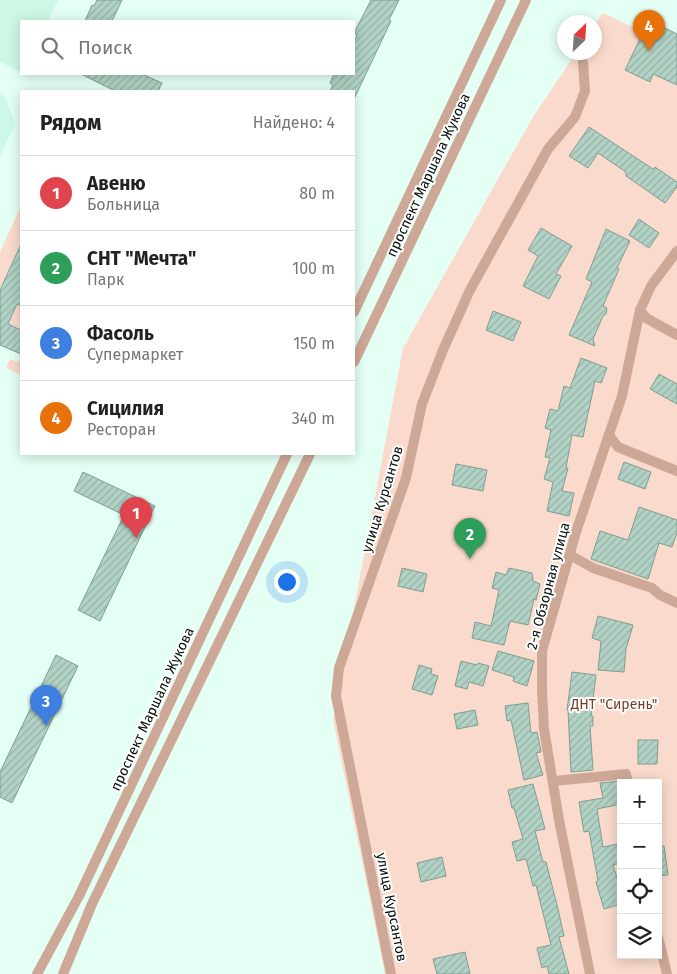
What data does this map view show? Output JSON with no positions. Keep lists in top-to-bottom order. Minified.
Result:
{"streets":{"street":["проспект Маршала Жукова","улица Курсантов","2-я Обзорная улица"]},"parks":["ДНТ \"Сирень\""],"north":"top right","page":{"pins":["4","1","2","3"],"search":"Поиск","heading":["Рядом","Найдено: 4"],"list":[{"mark":"1","name":"Авеню","note":"Больница","value":"80 m"},{"mark":"2","name":"СНТ \"Мечта\"","note":"Парк","value":"100 m"},{"mark":"3","name":"Фасоль","note":"Супермаркет","value":"150 m"},{"mark":"4","name":"Сицилия","note":"Ресторан","value":"340 m"}],"map_buttons":["+","−"]}}
